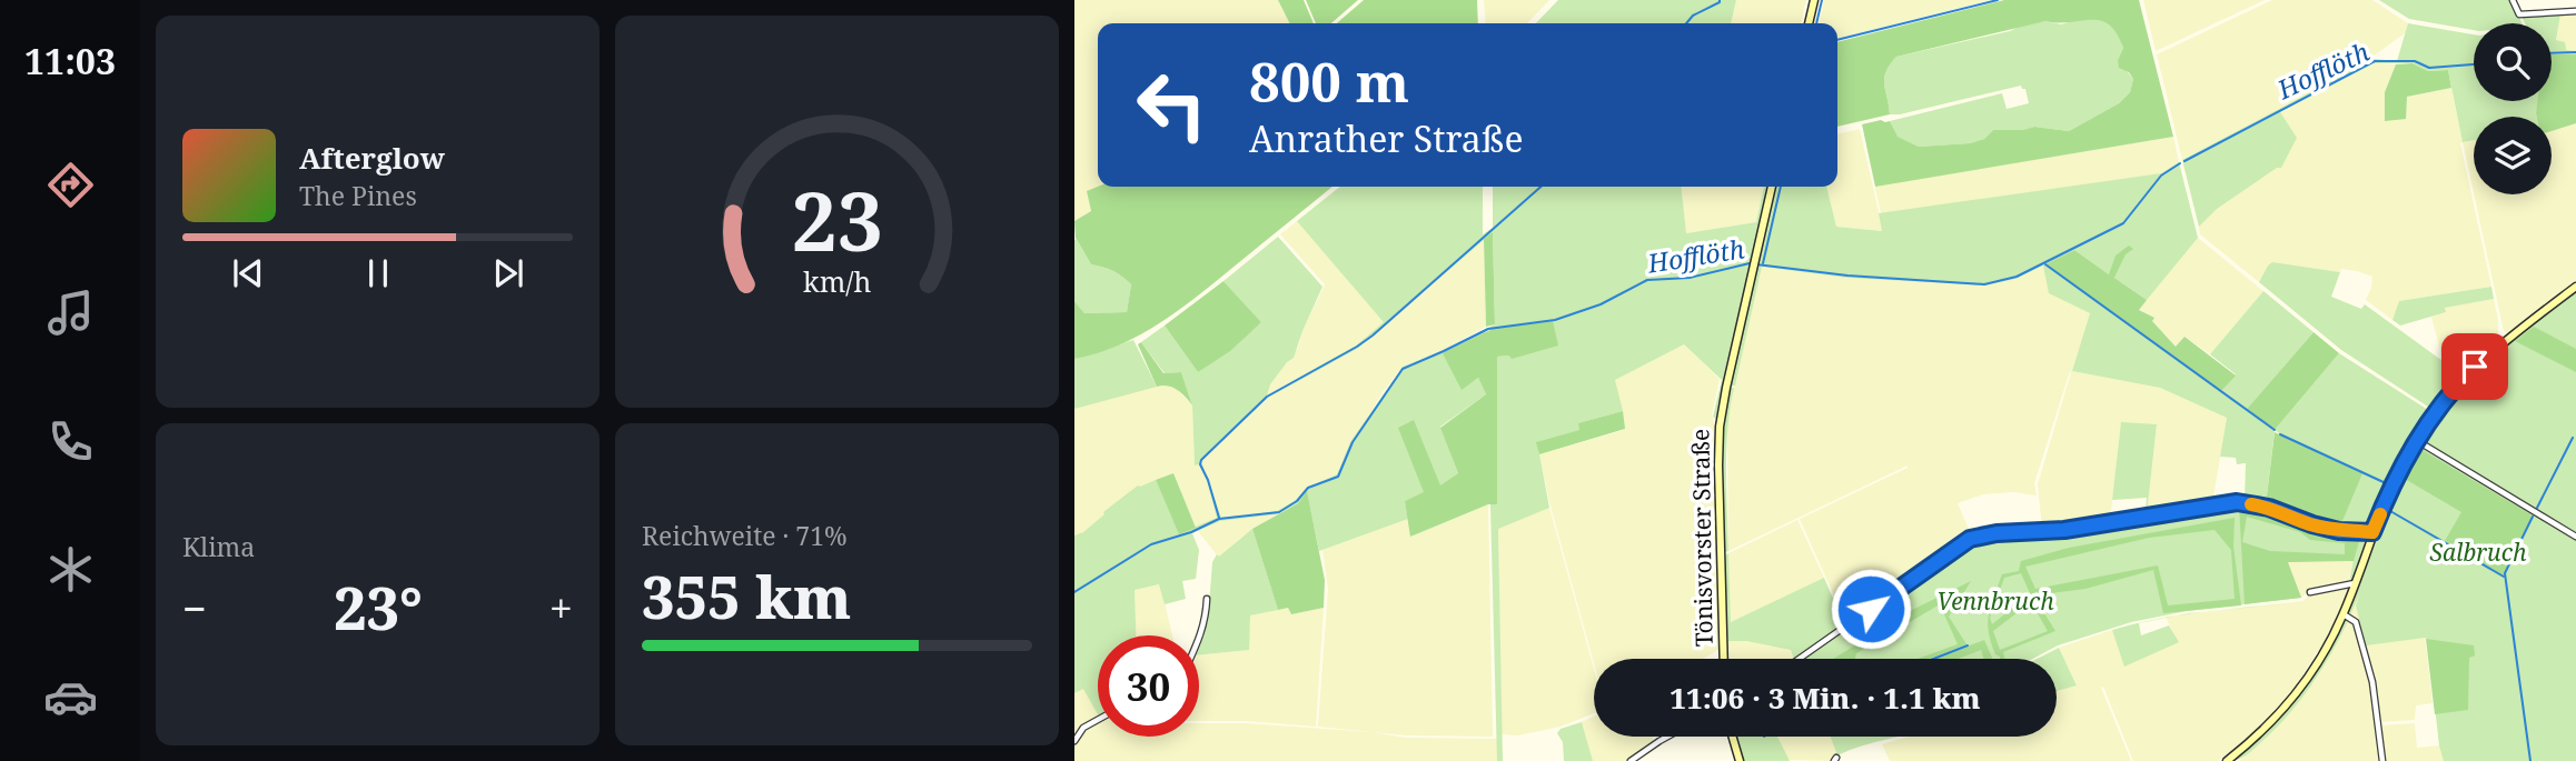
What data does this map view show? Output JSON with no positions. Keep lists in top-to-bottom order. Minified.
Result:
{"streets":{"main road":["Tönisvorster Straße"]},"water":["Hofflöth"],"parks":["Salbruch","Vennbruch"],"page":{"tabs":"11:03","turn":["800 m","Anrather Straße"],"song":["Afterglow","The Pines"],"tile":["Klima",["Reichweite · 71%","355 km"]],"heat":["−","23°","+"],"limit":"30","trip":"11:06 · 3 Min. · 1.1 km","gauge":["23","km/h"]}}
